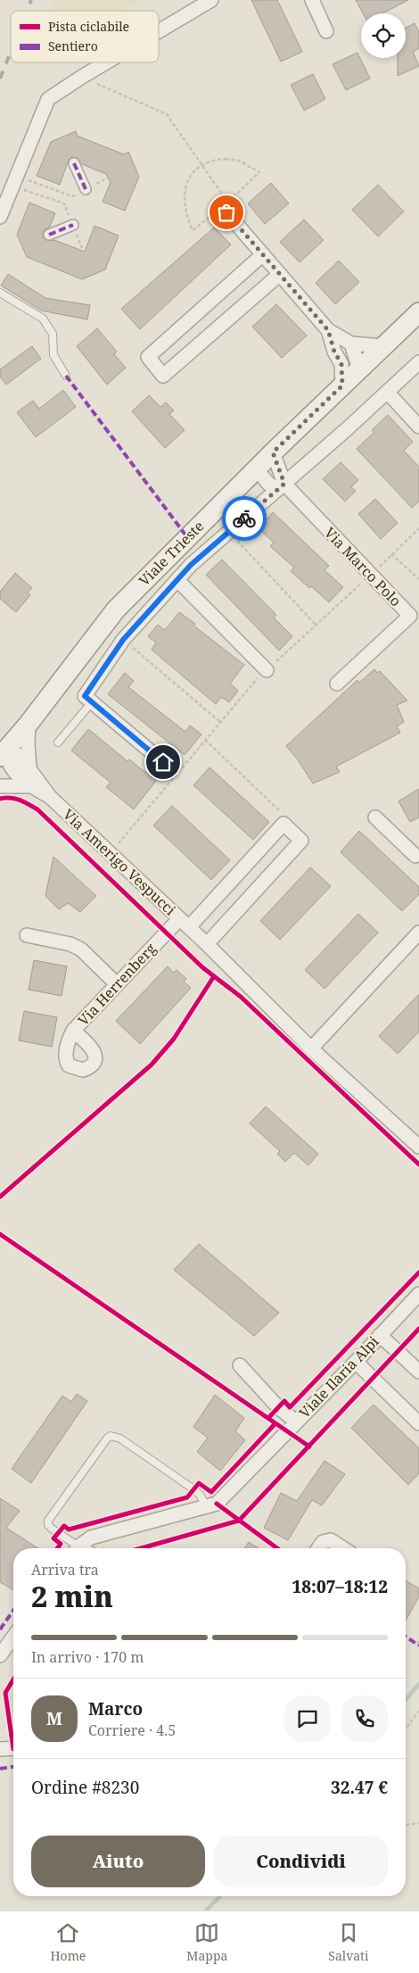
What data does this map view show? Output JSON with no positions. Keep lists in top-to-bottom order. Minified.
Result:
{"streets":{"main road":["Viale Trieste"],"street":["Via Marco Polo","Via Amerigo Vespucci","Via Herrenberg","Viale Ilaria Alpi"]},"crossings":[["Viale Trieste","Via Marco Polo"],["Viale Trieste","Via Amerigo Vespucci"],["Via Amerigo Vespucci","Via Herrenberg"]],"legend":["Pista ciclabile","Sentiero"],"page":{"heading":["2 min","Arriva tra","18:07–18:12"],"panel":["Marco","Corriere · 4.5","Ordine #8230","32.47 €"],"bar":"In arrivo · 170 m","round":"M","buttons":["Aiuto","Condividi"],"tabs":["Home","Mappa","Salvati"]}}
